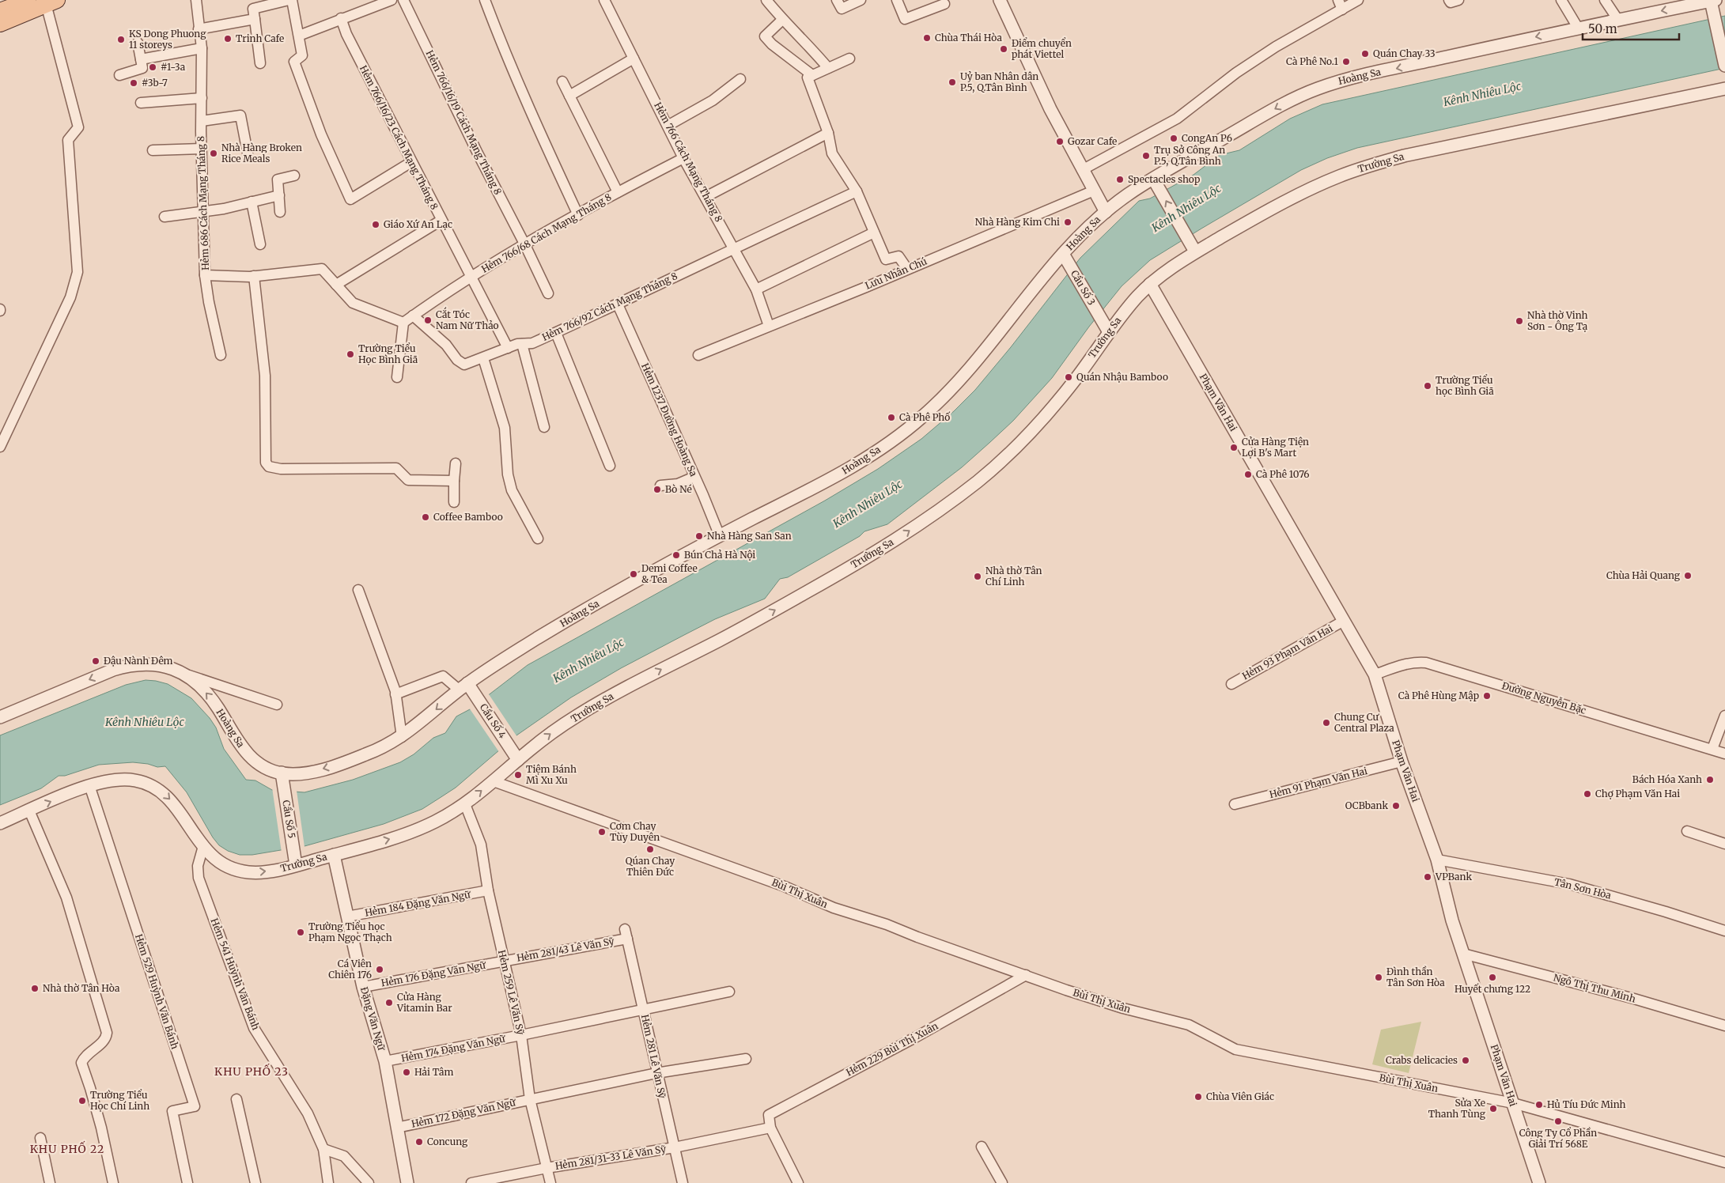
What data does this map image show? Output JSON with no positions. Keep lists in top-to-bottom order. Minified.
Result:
{"streets":{"street":["Hoàng Sa","Hẻm 766/16/19 Cách Mạng Tháng 8","Hẻm 766/16/23 Cách Mạng Tháng 8","Hẻm 766 Cách Mạng Tháng 8","Trường Sa","Hẻm 686 Cách Mạng Tháng 8","Hẻm 766/68 Cách Mạng Tháng 8","Lưu Nhân Chú","Cầu Số 3","Hẻm 766/92 Cách Mạng Tháng 8","Phạm Văn Hai","Hẻm 1237 Đường Hoàng Sa","Hẻm 93 Phạm Văn Hai","Đường Nguyễn Bặc","Cầu Số 4","Hẻm 91 Phạm Văn Hai","Cầu Số 5","Tân Sơn Hòa","Bùi Thị Xuân","Hẻm 184 Đặng Văn Ngữ","Hẻm 281/43 Lê Văn Sỹ","Hẻm 541 Huỳnh Văn Bánh","Hẻm 176 Đặng Văn Ngữ","Ngô Thị Thu Minh","Hẻm 529 Huỳnh Văn Bánh","Hẻm 259 Lê Văn Sỹ","Đặng Văn Ngữ","Hẻm 174 Đặng Văn Ngữ","Hẻm 229 Bùi Thị Xuân","Hẻm 281 Lê Văn Sỹ","Hẻm 172 Đặng Văn Ngữ","Hẻm 281/31-33 Lê Văn Sỹ"]},"crossings":[["Hoàng Sa","Cầu Số 3"],["Hoàng Sa","Hẻm 1237 Đường Hoàng Sa"],["Hoàng Sa","Cầu Số 4"],["Hoàng Sa","Cầu Số 5"],["Hẻm 766/16/19 Cách Mạng Tháng 8","Hẻm 766/68 Cách Mạng Tháng 8"],["Hẻm 766/16/23 Cách Mạng Tháng 8","Hẻm 766/68 Cách Mạng Tháng 8"],["Hẻm 766/16/23 Cách Mạng Tháng 8","Hẻm 766/92 Cách Mạng Tháng 8"],["Hẻm 766 Cách Mạng Tháng 8","Hẻm 766/68 Cách Mạng Tháng 8"],["Hẻm 766 Cách Mạng Tháng 8","Lưu Nhân Chú"],["Hẻm 766 Cách Mạng Tháng 8","Hẻm 766/92 Cách Mạng Tháng 8"],["Trường Sa","Cầu Số 3"],["Trường Sa","Phạm Văn Hai"],["Trường Sa","Cầu Số 4"],["Trường Sa","Cầu Số 5"],["Trường Sa","Bùi Thị Xuân"],["Trường Sa","Hẻm 541 Huỳnh Văn Bánh"],["Trường Sa","Hẻm 529 Huỳnh Văn Bánh"],["Trường Sa","Hẻm 259 Lê Văn Sỹ"],["Trường Sa","Đặng Văn Ngữ"],["Hẻm 766/92 Cách Mạng Tháng 8","Hẻm 1237 Đường Hoàng Sa"],["Phạm Văn Hai","Hẻm 93 Phạm Văn Hai"],["Phạm Văn Hai","Đường Nguyễn Bặc"],["Phạm Văn Hai","Hẻm 91 Phạm Văn Hai"],["Phạm Văn Hai","Tân Sơn Hòa"],["Phạm Văn Hai","Bùi Thị Xuân"],["Phạm Văn Hai","Ngô Thị Thu Minh"],["Bùi Thị Xuân","Hẻm 229 Bùi Thị Xuân"],["Hẻm 184 Đặng Văn Ngữ","Hẻm 259 Lê Văn Sỹ"],["Hẻm 184 Đặng Văn Ngữ","Đặng Văn Ngữ"],["Hẻm 281/43 Lê Văn Sỹ","Hẻm 176 Đặng Văn Ngữ"],["Hẻm 281/43 Lê Văn Sỹ","Hẻm 259 Lê Văn Sỹ"],["Hẻm 281/43 Lê Văn Sỹ","Hẻm 281 Lê Văn Sỹ"],["Hẻm 176 Đặng Văn Ngữ","Hẻm 259 Lê Văn Sỹ"],["Hẻm 176 Đặng Văn Ngữ","Đặng Văn Ngữ"],["Hẻm 259 Lê Văn Sỹ","Hẻm 174 Đặng Văn Ngữ"],["Hẻm 259 Lê Văn Sỹ","Hẻm 172 Đặng Văn Ngữ"],["Hẻm 259 Lê Văn Sỹ","Hẻm 281/31-33 Lê Văn Sỹ"],["Đặng Văn Ngữ","Hẻm 174 Đặng Văn Ngữ"],["Đặng Văn Ngữ","Hẻm 172 Đặng Văn Ngữ"],["Hẻm 174 Đặng Văn Ngữ","Hẻm 281 Lê Văn Sỹ"],["Hẻm 229 Bùi Thị Xuân","Hẻm 281/31-33 Lê Văn Sỹ"],["Hẻm 281 Lê Văn Sỹ","Hẻm 172 Đặng Văn Ngữ"],["Hẻm 281 Lê Văn Sỹ","Hẻm 281/31-33 Lê Văn Sỹ"]],"one_way":["Trường Sa"],"districts":["KHU PHỐ 23","KHU PHỐ 22"],"water":["Kênh Nhiêu Lộc"],"places":["Chùa Thái Hòa","Trinh Cafe","KS Dong Phuong 11 storeys","Điểm chuyển phát Viettel","Quán Chay 33","Cà Phê No.1","#1-3a","Uỷ ban Nhân dân P.5, Q.Tân Bình","#3b-7","CongAn P6","Gozar Cafe","Nhà Hàng Broken Rice Meals","Trụ Sở Công An P.5, Q.Tân Bình","Spectacles shop","Nhà Hàng Kim Chi","Giáo Xứ An Lạc","Cắt Tóc Nam Nữ Thảo","Nhà thờ Vinh Sơn - Ông Tạ","Trường Tiểu Học Bình Giã","Quán Nhậu Bamboo","Trường Tiểu học Bình Giã","Cà Phê Phố","Cửa Hàng Tiện Lợi B's Mart","Cà Phê 1076","Bò Né","Coffee Bamboo","Nhà Hàng San San","Bún Chả Hà Nội","Demi Coffee & Tea","Chùa Hải Quang","Nhà thờ Tân Chí Linh","Đậu Nành Đêm","Cà Phê Hùng Mập","Chung Cư Central Plaza","Tiệm Bánh Mì Xu Xu","Bách Hóa Xanh","Chợ Phạm Văn Hai","OCBbank","Cơm Chay Tùy Duyên","Qúan Chay Thiên Đức","VPBank","Trường Tiểu học Phạm Ngọc Thạch","Cá Viên Chiên 176","Đình thần Tân Sơn Hòa","Huyết chưng 122","Nhà thờ Tân Hòa","Cửa Hàng Vitamin Bar","Crabs delicacies","Hải Tâm","Chùa Viên Giác","Trường Tiểu Học Chí Linh","Hủ Tíu Đức Minh","Sửa Xe Thanh Tùng","Công Ty Cổ Phần Giải Trí 568E","Concung"],"scale_bar":"50 m"}
